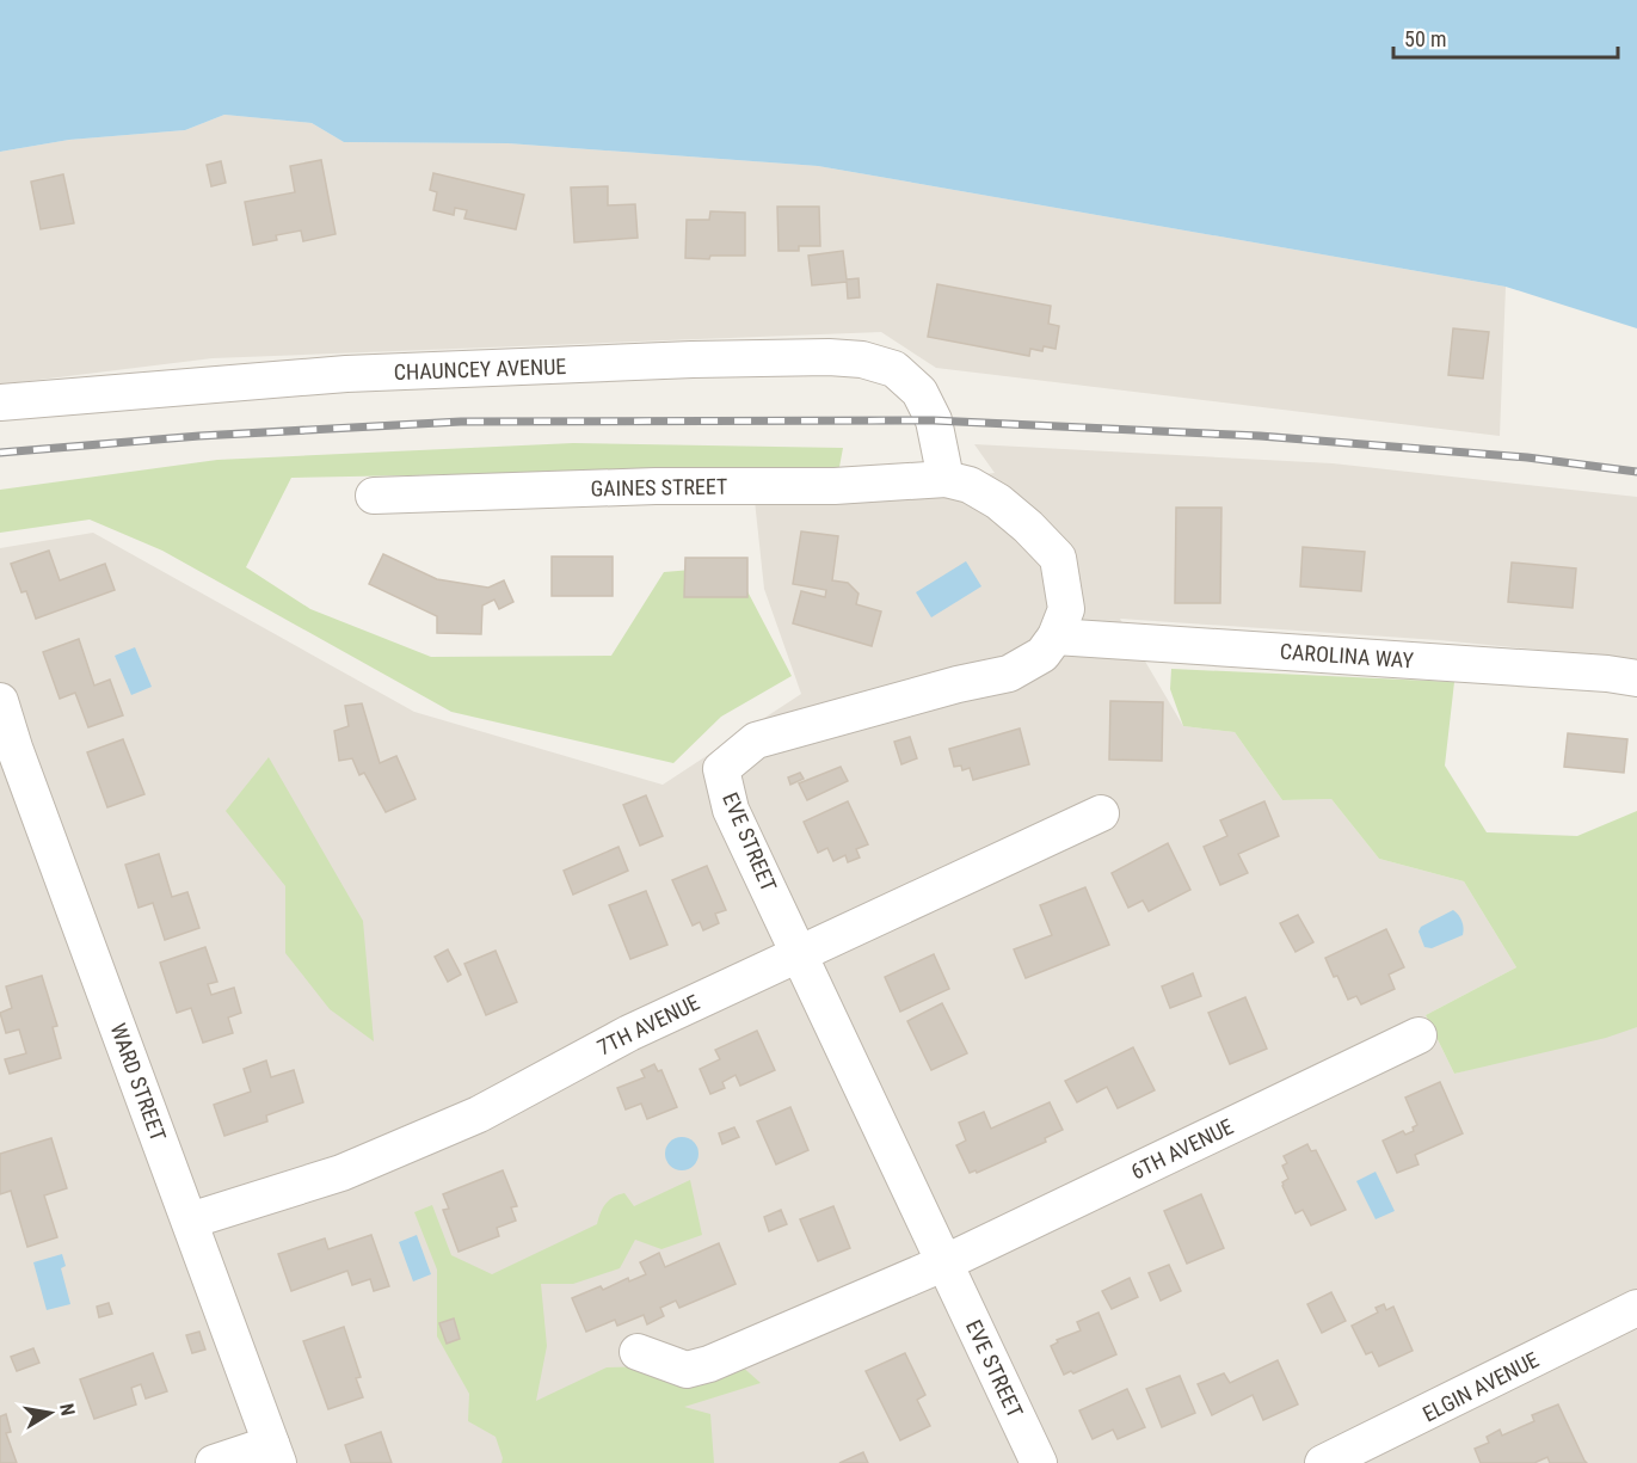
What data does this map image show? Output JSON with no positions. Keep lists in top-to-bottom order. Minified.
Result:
{"streets":{"street":["CHAUNCEY AVENUE","GAINES STREET","CAROLINA WAY","EVE STREET","7TH AVENUE","WARD STREET","6TH AVENUE","ELGIN AVENUE"]},"crossings":[["CHAUNCEY AVENUE","GAINES STREET"],["CHAUNCEY AVENUE","EVE STREET"],["GAINES STREET","EVE STREET"],["CAROLINA WAY","EVE STREET"],["EVE STREET","7TH AVENUE"],["EVE STREET","6TH AVENUE"],["7TH AVENUE","WARD STREET"]],"scale_bar":"50 m","north":"right"}
